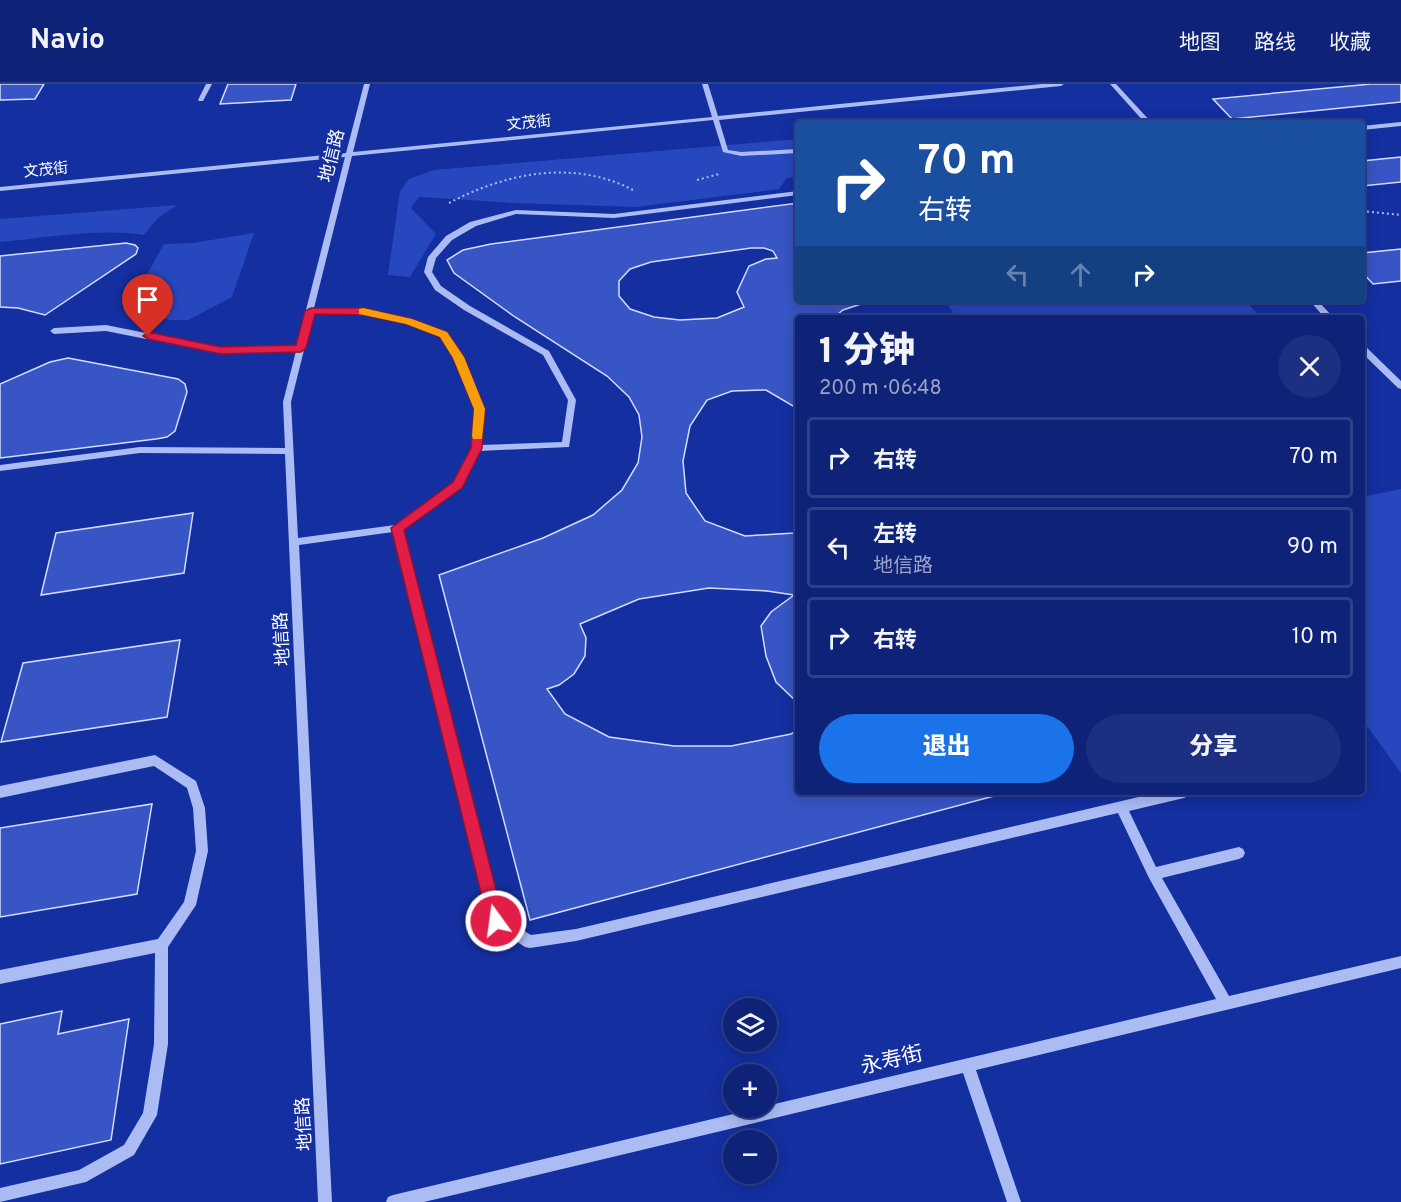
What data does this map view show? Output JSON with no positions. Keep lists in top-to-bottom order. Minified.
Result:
{"streets":{"street":["文茂街","地信路","永寿街"]},"crossings":[["文茂街","地信路"]],"page":{"header":"Navio","nav":["地图","路线","收藏"],"turn":["70 m","右转"],"heading":["1 分钟","200 m · 06:48"],"list":[{"name":"右转","value":"70 m"},{"name":"左转","note":"地信路","value":"90 m"},{"name":"右转","value":"10 m"}],"buttons":["退出","分享"],"map_buttons":["+","−"]}}
